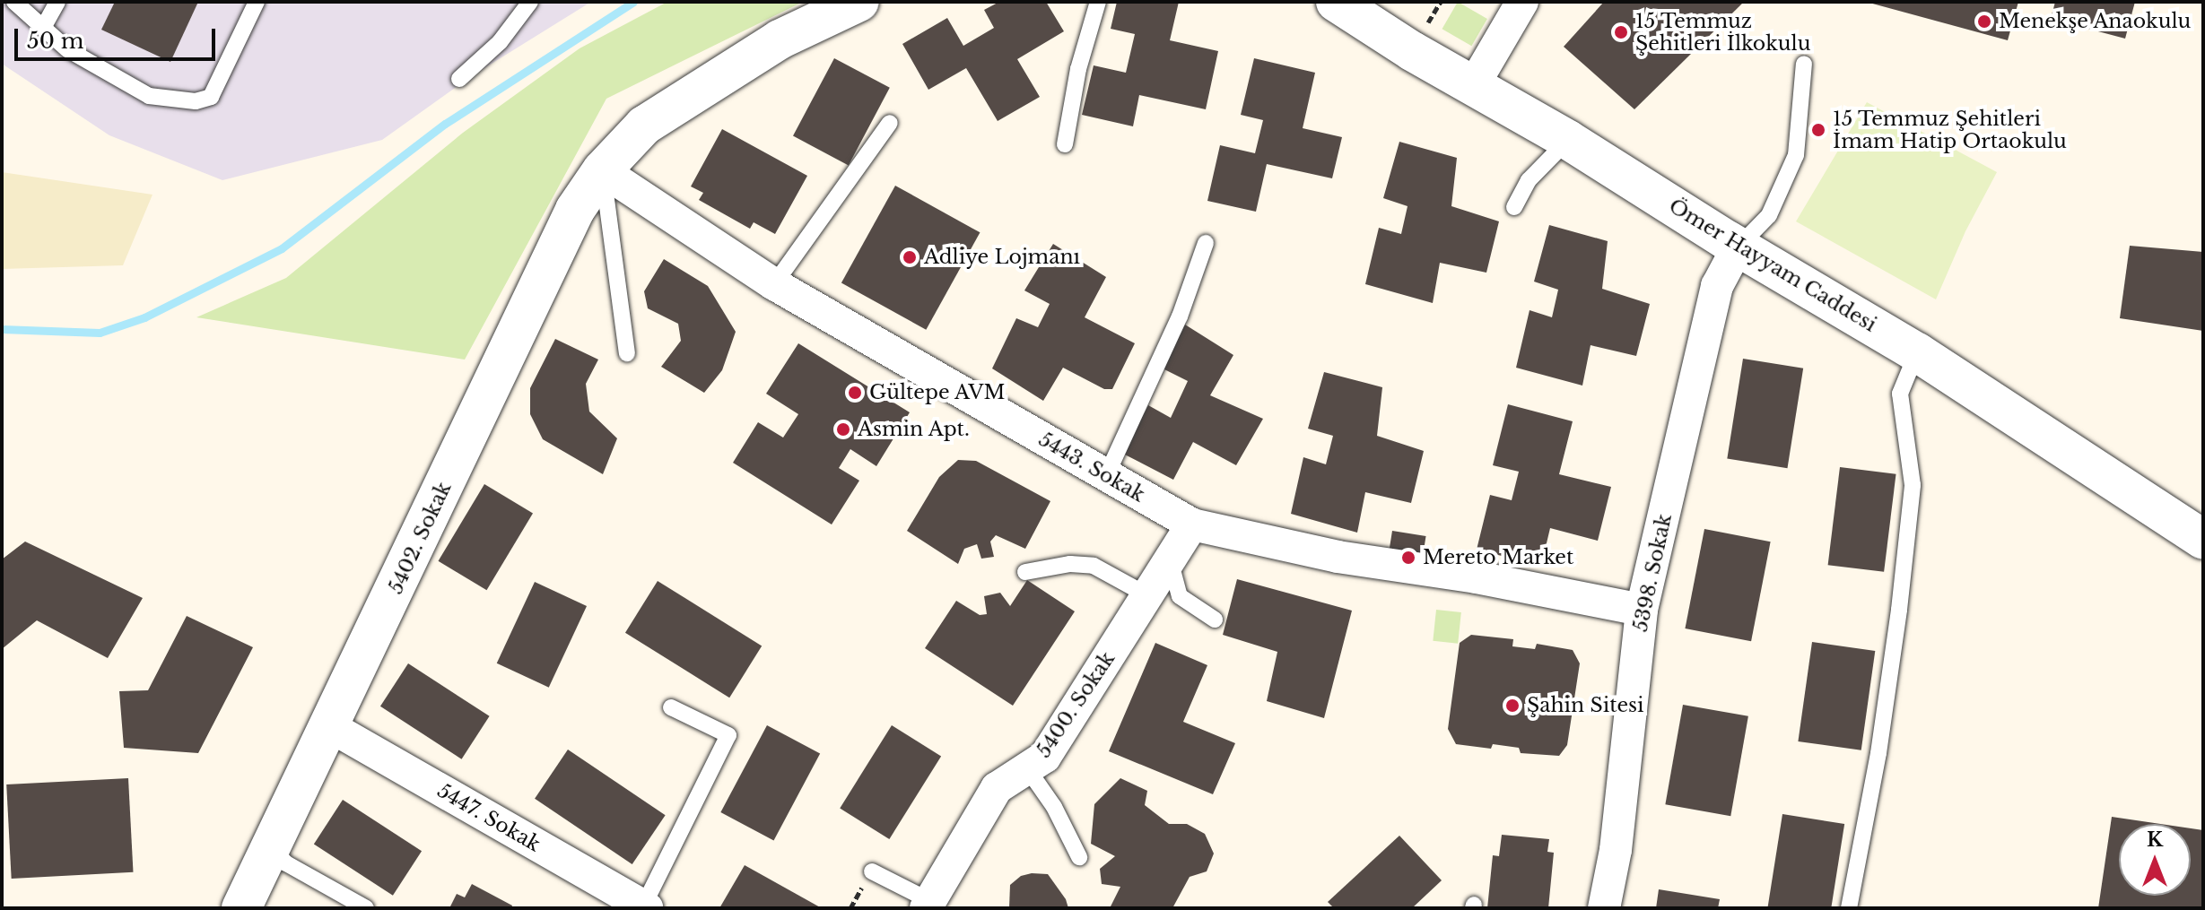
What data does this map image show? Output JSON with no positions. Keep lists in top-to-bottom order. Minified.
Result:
{"streets":{"street":["Ömer Hayyam Caddesi","5443. Sokak","5402. Sokak","5398. Sokak","5400. Sokak","5447. Sokak"]},"crossings":[["Ömer Hayyam Caddesi","5398. Sokak"],["5443. Sokak","5402. Sokak"],["5443. Sokak","5398. Sokak"],["5443. Sokak","5400. Sokak"],["5402. Sokak","5447. Sokak"]],"places":["Menekşe Anaokulu","15 Temmuz Şehitleri İlkokulu","15 Temmuz Şehitleri İmam Hatip Ortaokulu","Adliye Lojmanı","Gültepe AVM","Asmin Apt.","Mereto Market","Şahin Sitesi"],"scale_bar":"50 m","north":"top"}
